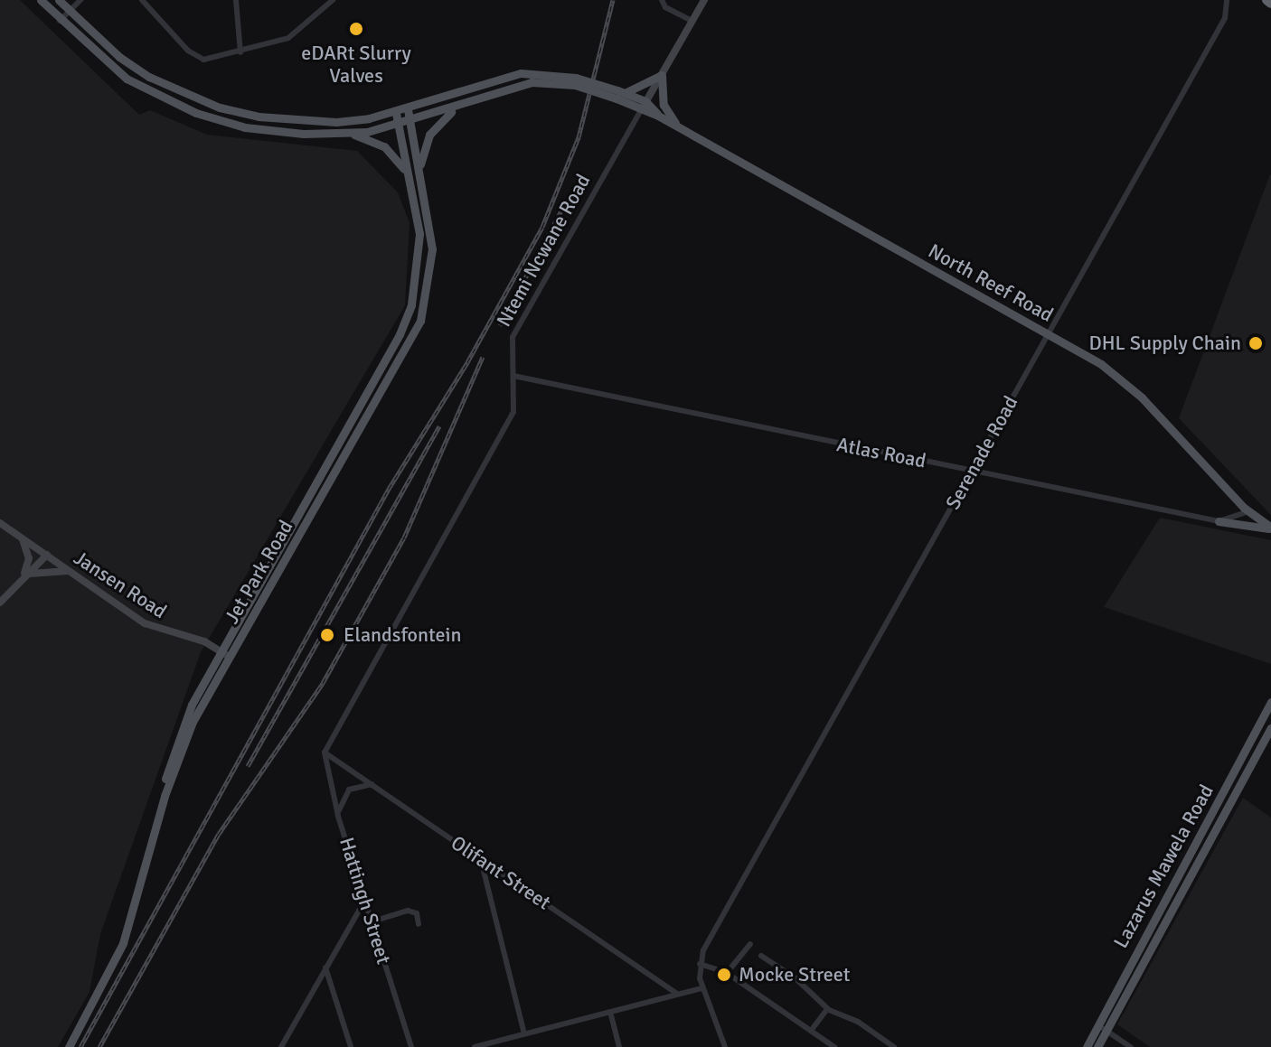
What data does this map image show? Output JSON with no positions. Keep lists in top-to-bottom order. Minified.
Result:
{"streets":{"main road":["North Reef Road","Jet Park Road","Lazarus Mawela Road"],"street":["Ntemi Ncwane Road","Atlas Road","Serenade Road","Jansen Road","Olifant Street","Hattingh Street"]},"crossings":[["Ntemi Ncwane Road","North Reef Road"],["Ntemi Ncwane Road","Atlas Road"],["Ntemi Ncwane Road","Olifant Street"],["Ntemi Ncwane Road","Hattingh Street"],["North Reef Road","Serenade Road"],["North Reef Road","Jet Park Road"],["Atlas Road","Serenade Road"],["Jet Park Road","Jansen Road"],["Olifant Street","Hattingh Street"]],"places":["eDARt Slurry Valves","DHL Supply Chain","Elandsfontein","Mocke Street"]}
